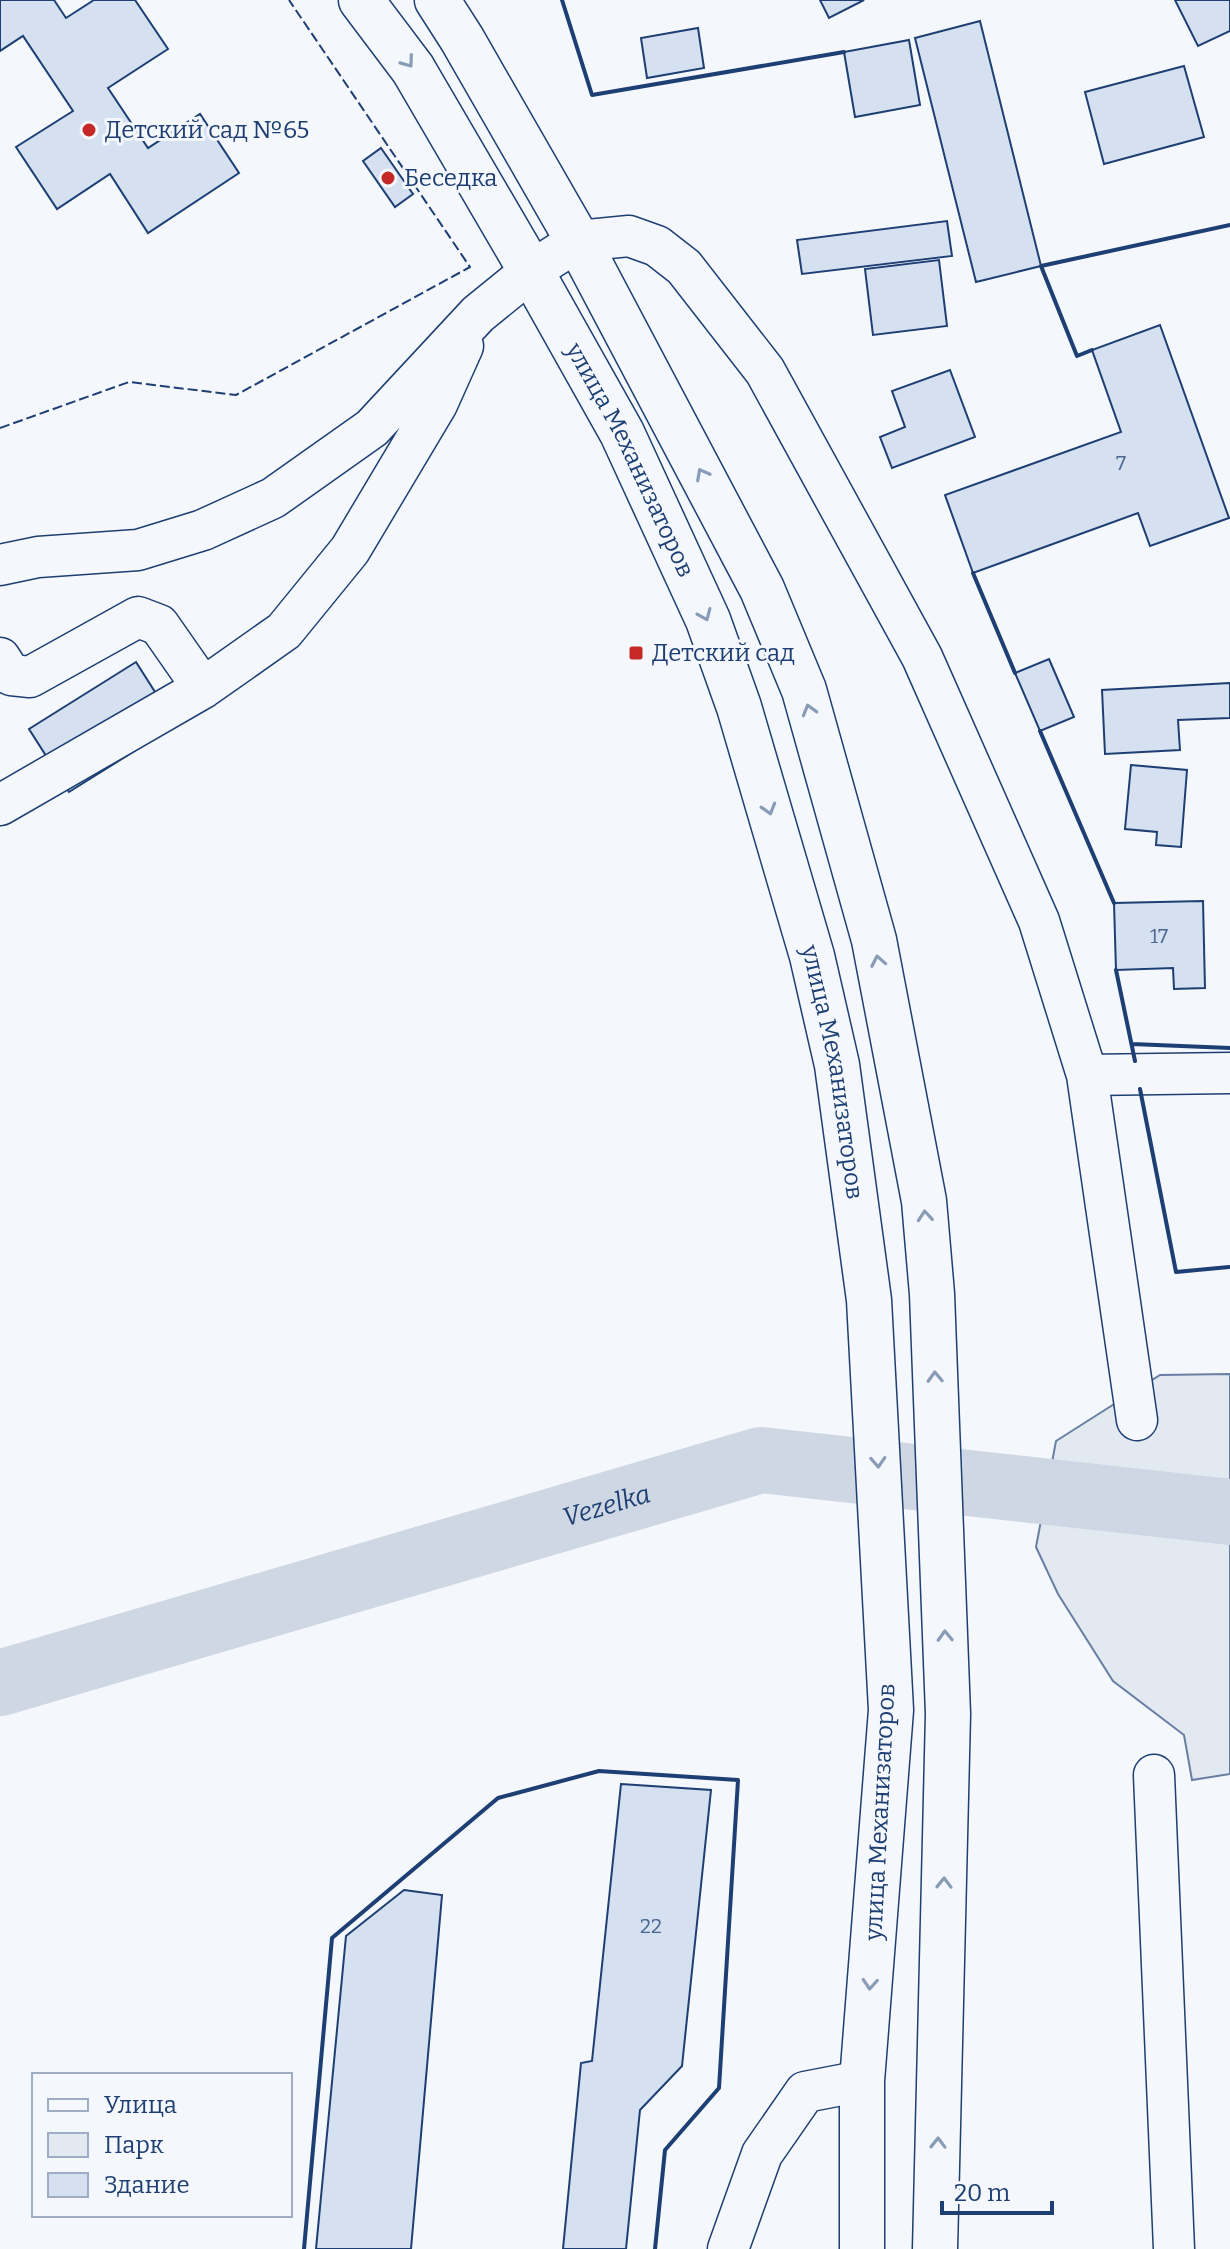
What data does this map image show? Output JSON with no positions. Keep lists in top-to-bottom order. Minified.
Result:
{"streets":{"main road":["улица Механизаторов"]},"water":["Vezelka"],"places":{"other":["Детский сад №65","Беседка"],"transit":["Детский сад"]},"house_numbers":["7","17","22"],"legend":["Улица","Парк","Здание"],"scale_bar":"20 m"}
